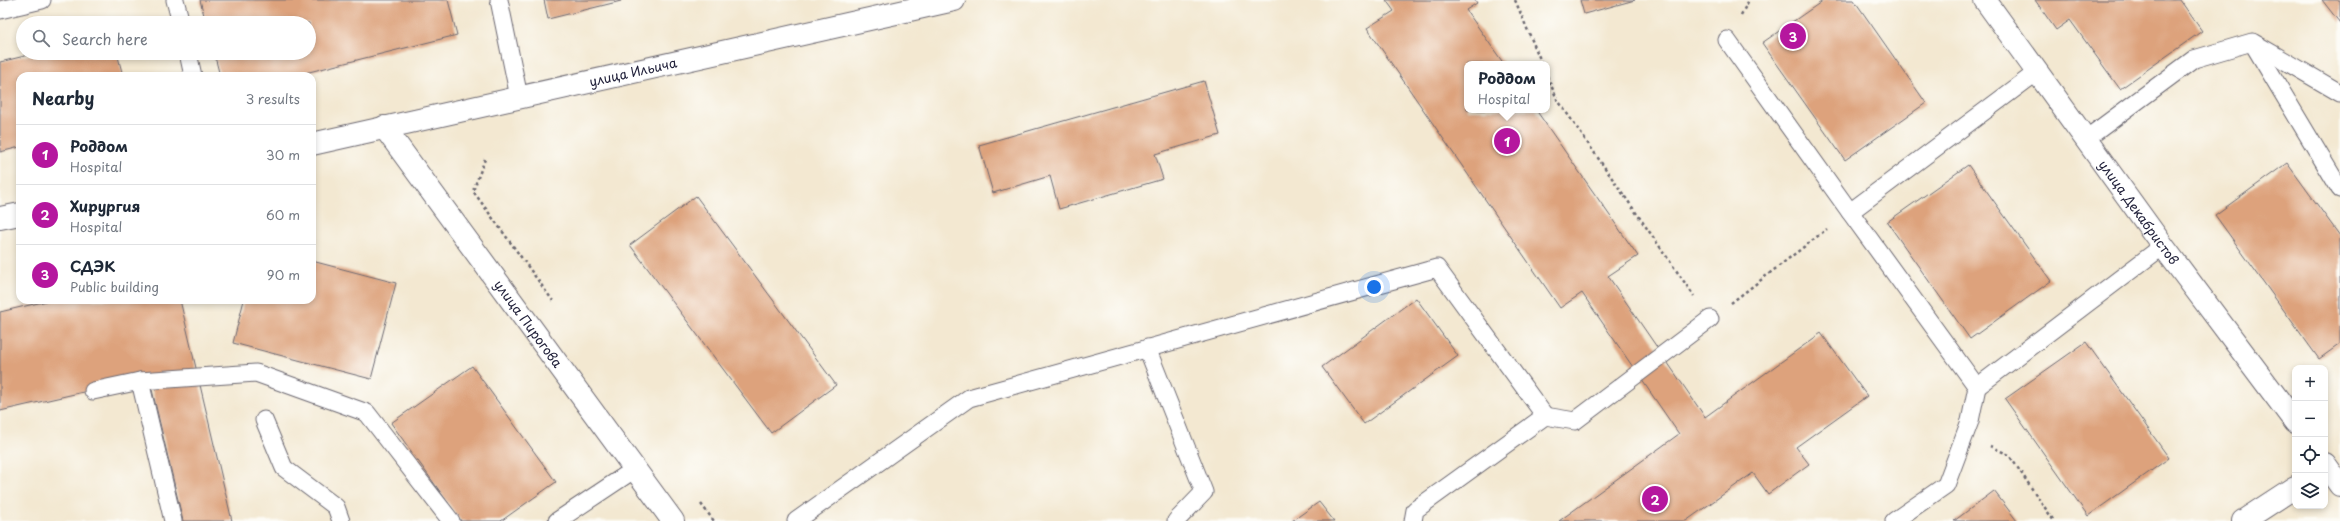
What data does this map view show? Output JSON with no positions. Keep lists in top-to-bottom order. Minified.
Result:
{"streets":{"street":["улица Ильича","улица Декабристов","улица Пирогова"]},"crossings":[["улица Ильича","улица Пирогова"]],"page":{"search":"Search here","pins":["3","1","2"],"popup":["Роддом","Hospital"],"heading":["Nearby","3 results"],"list":[{"mark":"1","name":"Роддом","note":"Hospital","value":"30 m"},{"mark":"2","name":"Хирургия","note":"Hospital","value":"60 m"},{"mark":"3","name":"СДЭК","note":"Public building","value":"90 m"}],"map_buttons":["+","−"]}}
